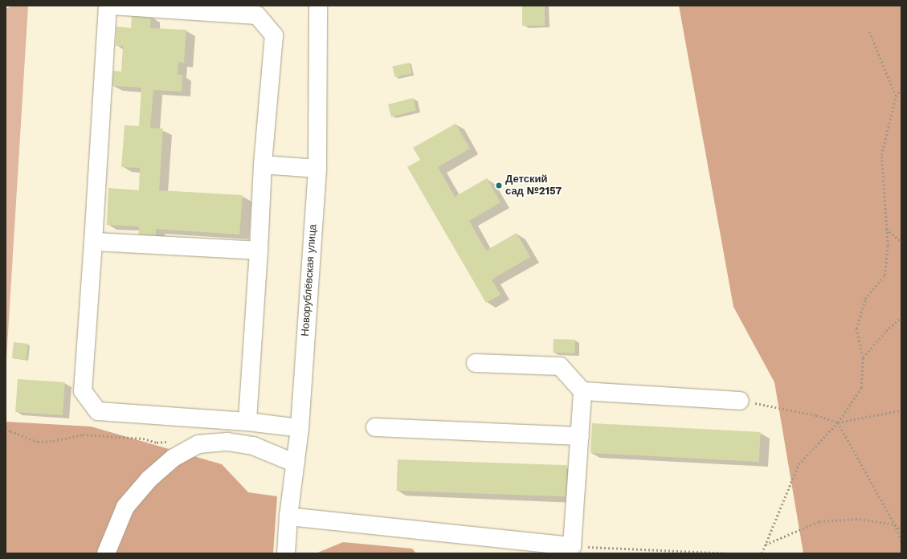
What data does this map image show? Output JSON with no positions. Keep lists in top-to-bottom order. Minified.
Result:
{"streets":{"street":["Новорублёвская улица"]},"places":["Детский сад №2157"]}
